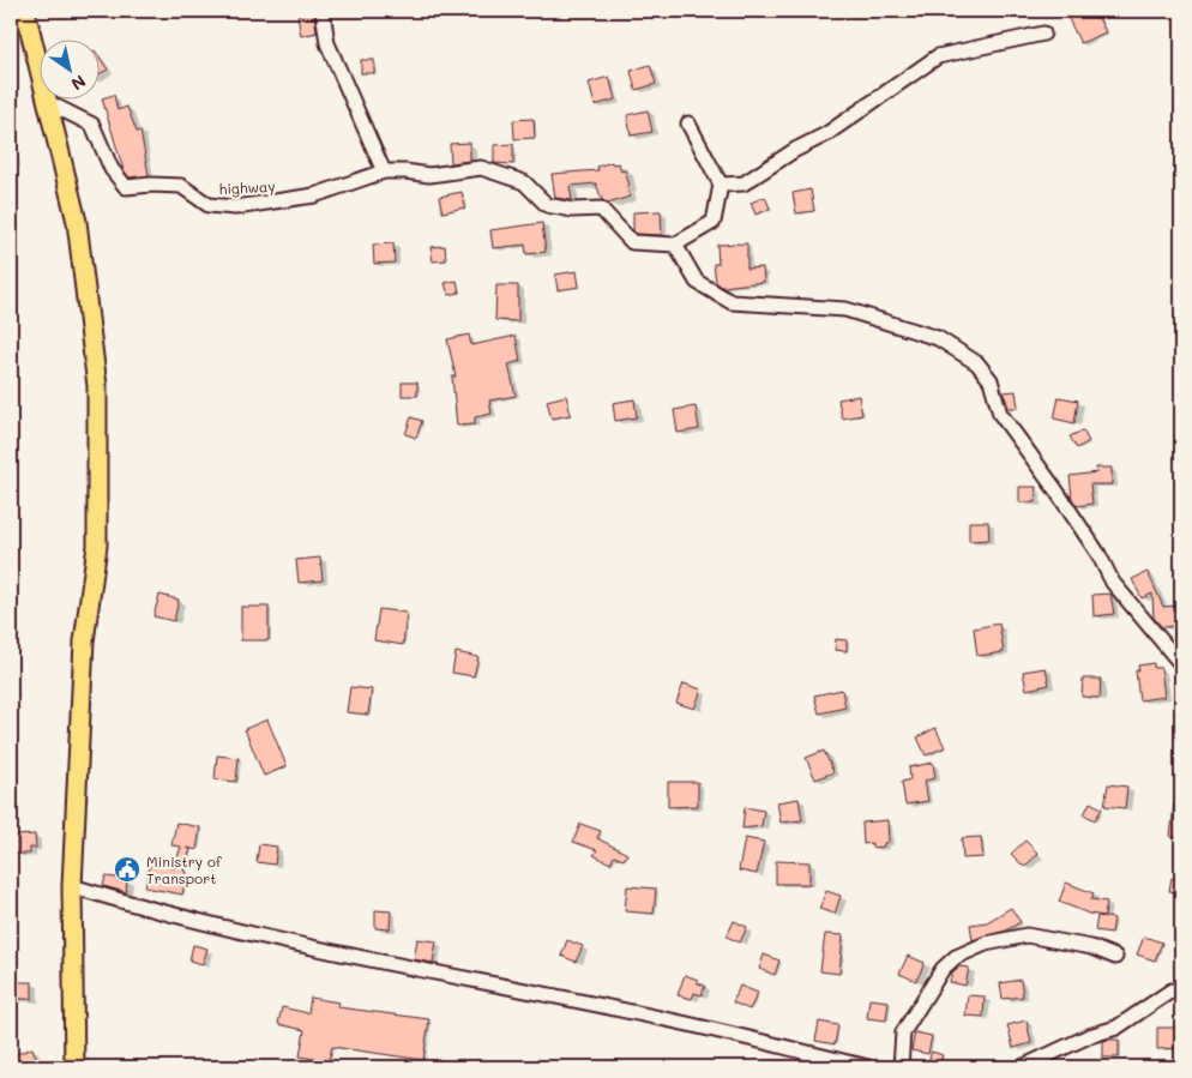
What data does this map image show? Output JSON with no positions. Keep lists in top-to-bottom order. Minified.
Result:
{"streets":{"street":["highway"]},"places":{"public building":["Ministry of Transport"]},"north":"bottom right"}
